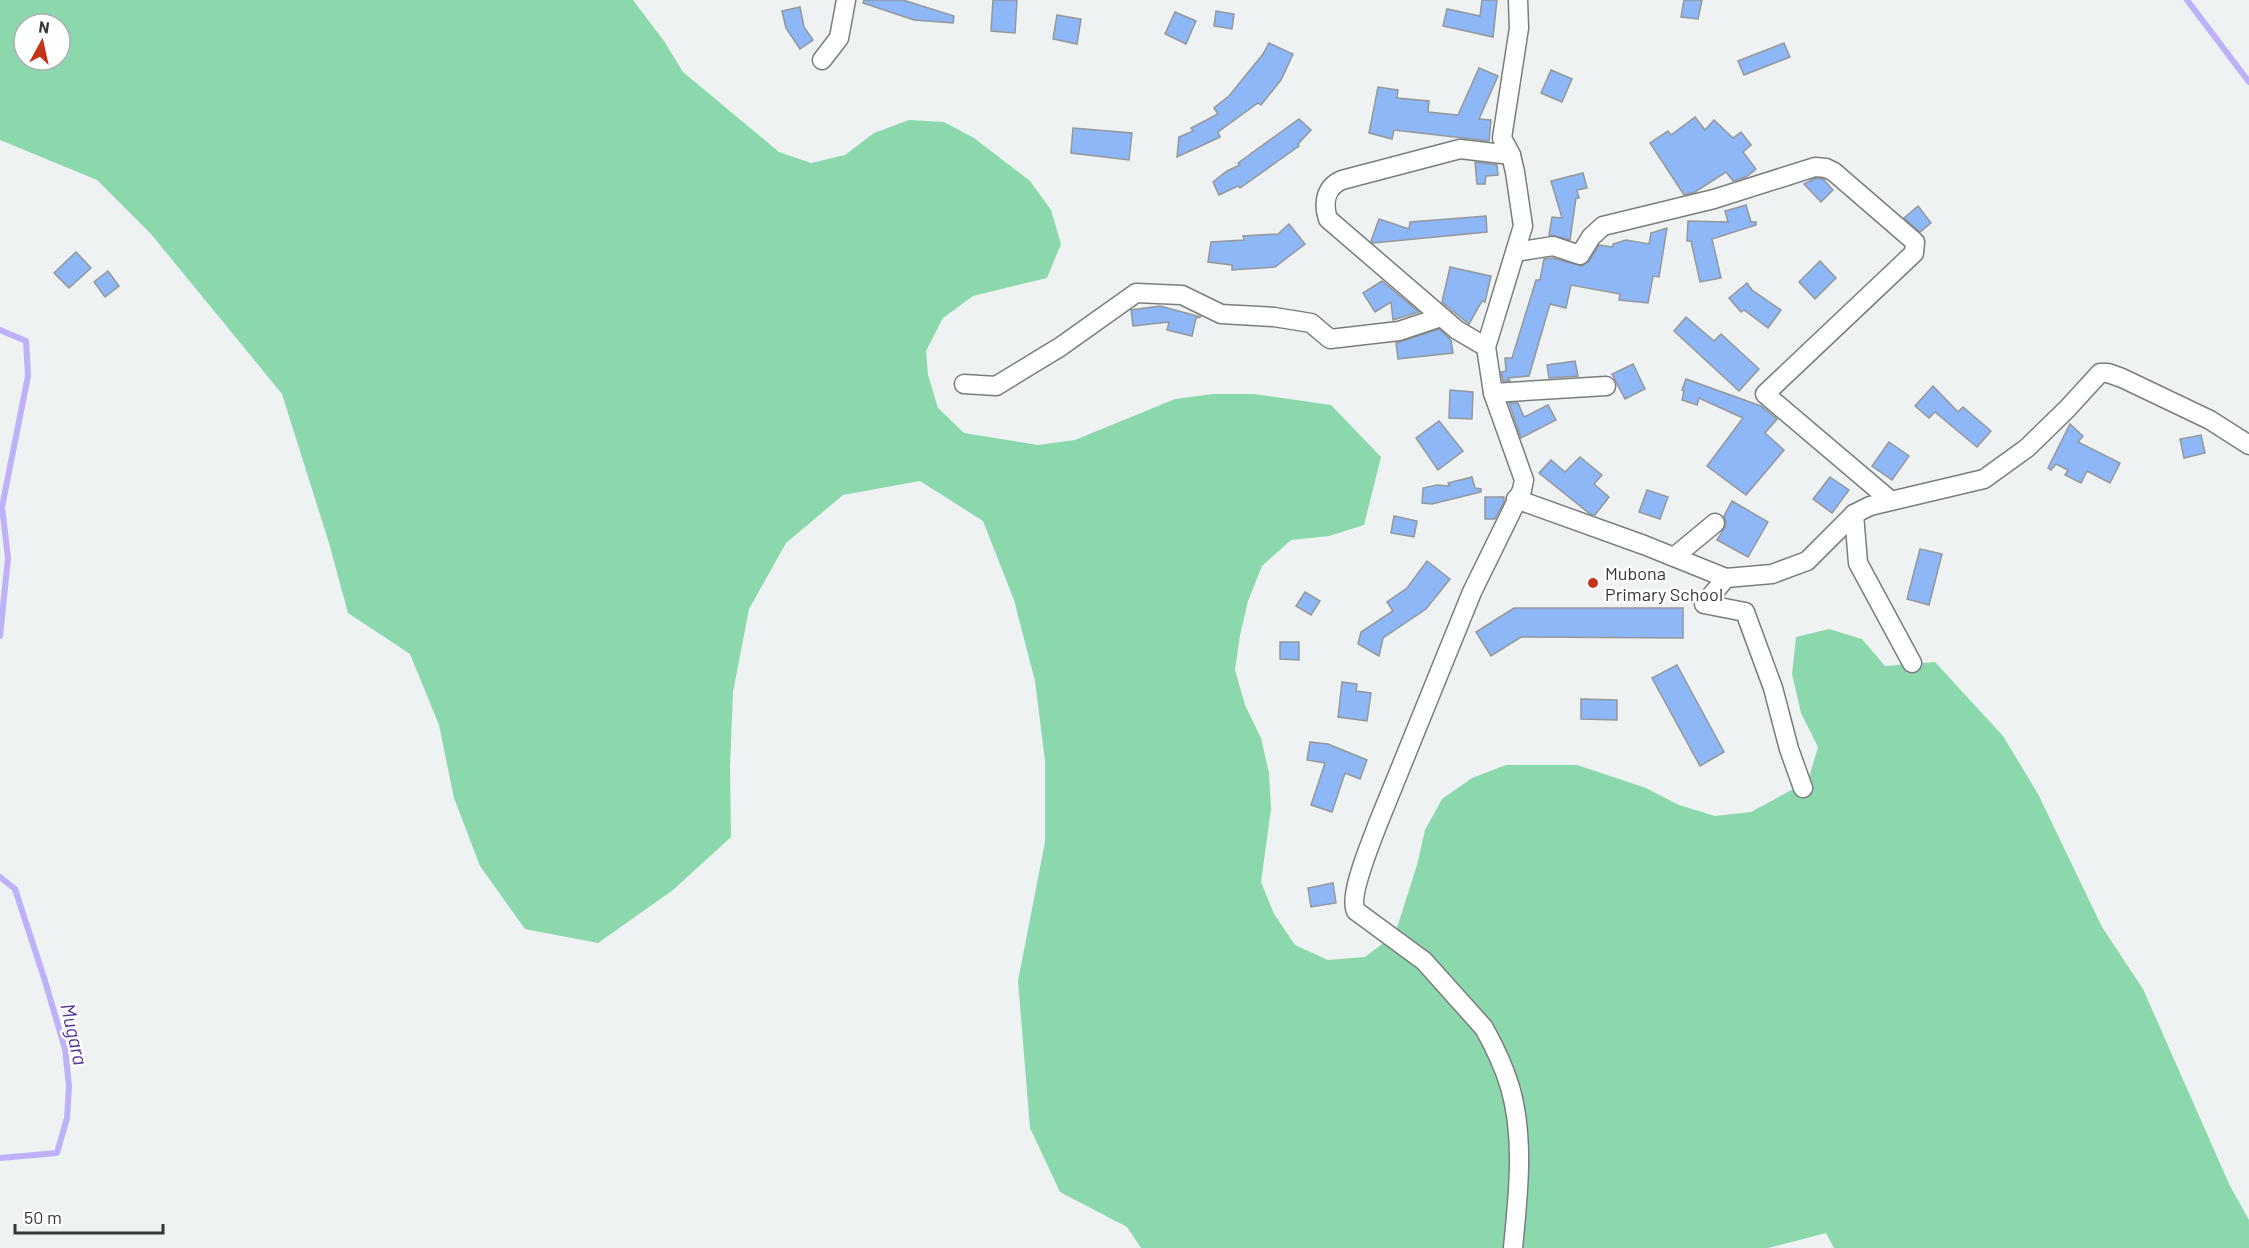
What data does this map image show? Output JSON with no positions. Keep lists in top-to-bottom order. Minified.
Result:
{"water":["Mugara"],"places":["Mubona Primary School"],"scale_bar":"50 m","north":"top"}
